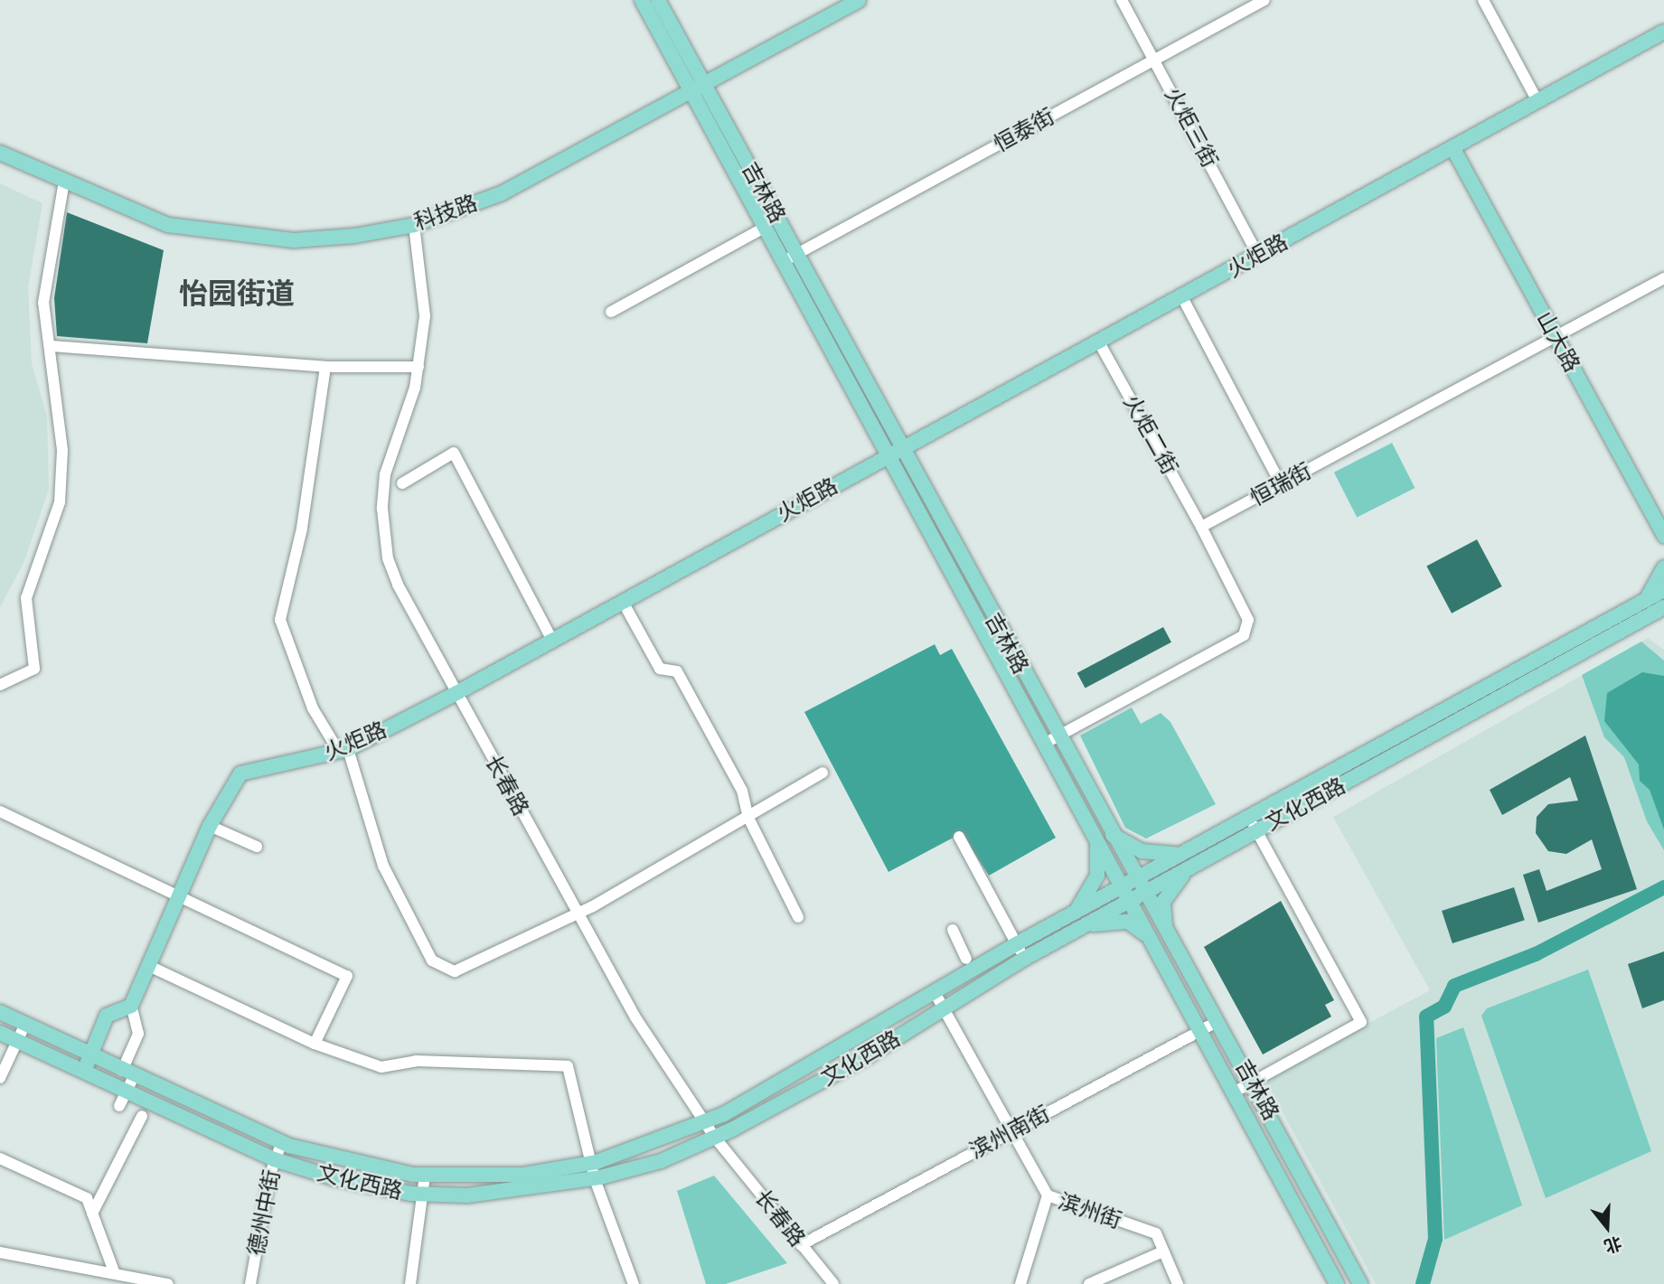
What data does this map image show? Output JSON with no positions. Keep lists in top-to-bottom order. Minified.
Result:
{"streets":{"main road":["吉林路","科技路","火炬路","山大路","文化西路"],"street":["火炬三街","恒泰街","火炬二街","恒瑞街","长春路","滨州南街","滨州街","德州中街"]},"crossings":[["火炬三街","恒泰街"],["火炬三街","火炬路"],["恒泰街","吉林路"],["吉林路","科技路"],["吉林路","火炬路"],["吉林路","文化西路"],["吉林路","滨州南街"],["科技路","长春路"],["火炬路","山大路"],["火炬路","火炬二街"],["火炬路","长春路"],["山大路","恒瑞街"],["火炬二街","恒瑞街"],["长春路","文化西路"],["长春路","滨州南街"],["文化西路","滨州街"],["文化西路","德州中街"],["滨州南街","滨州街"]],"districts":["怡园街道"],"north":"bottom"}
